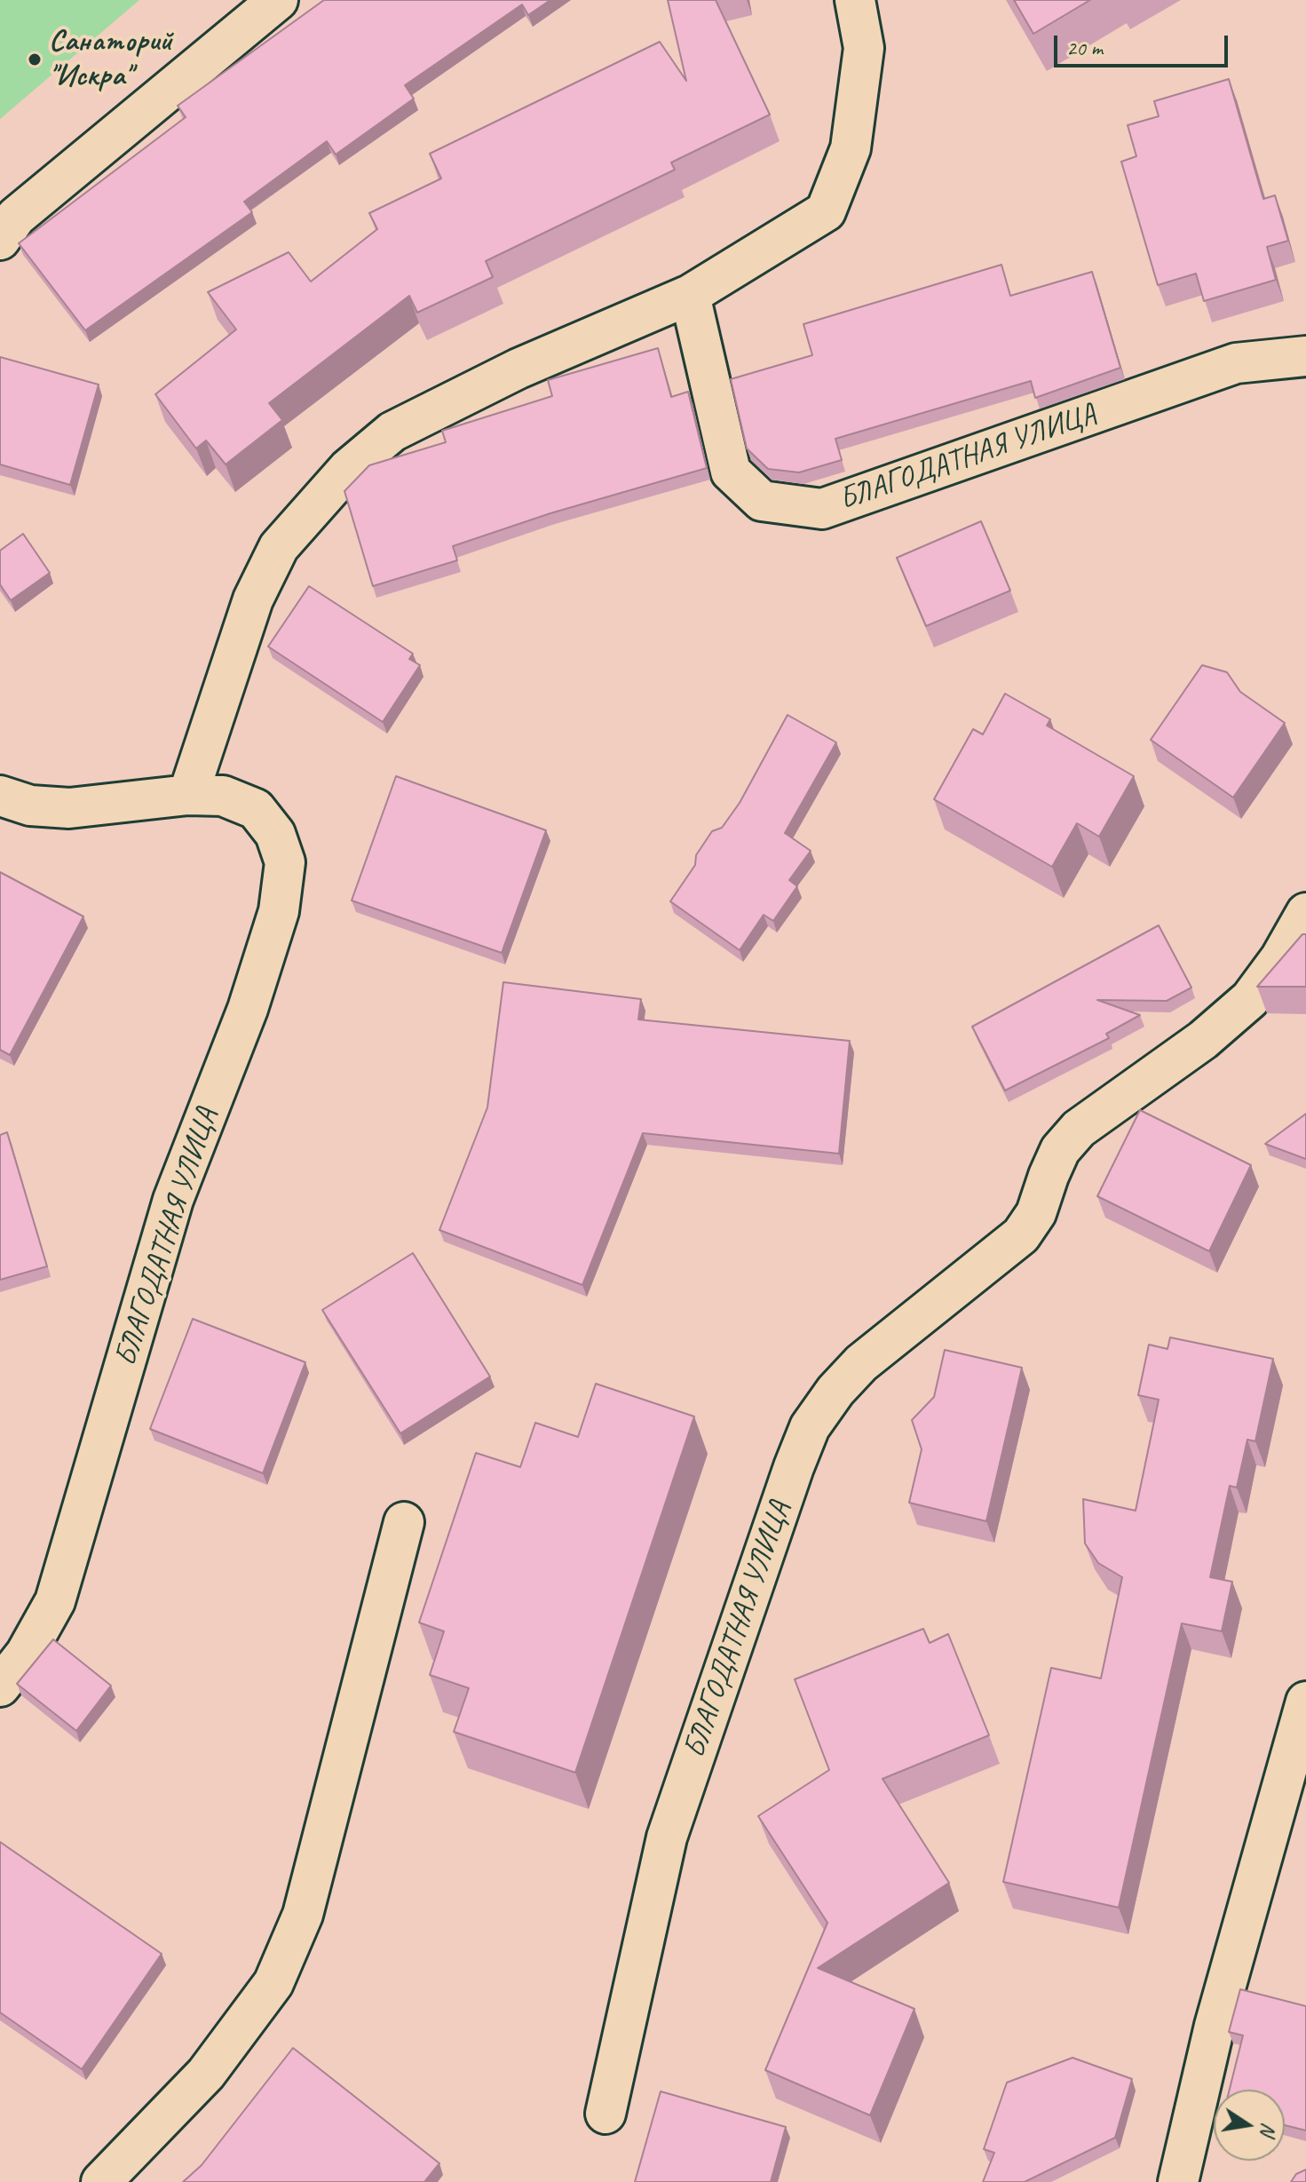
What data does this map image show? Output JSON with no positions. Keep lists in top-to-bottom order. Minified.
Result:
{"streets":{"street":["БЛАГОДАТНАЯ УЛИЦА"]},"places":["Санаторий \"Искра\""],"scale_bar":"20 m","north":"right"}
